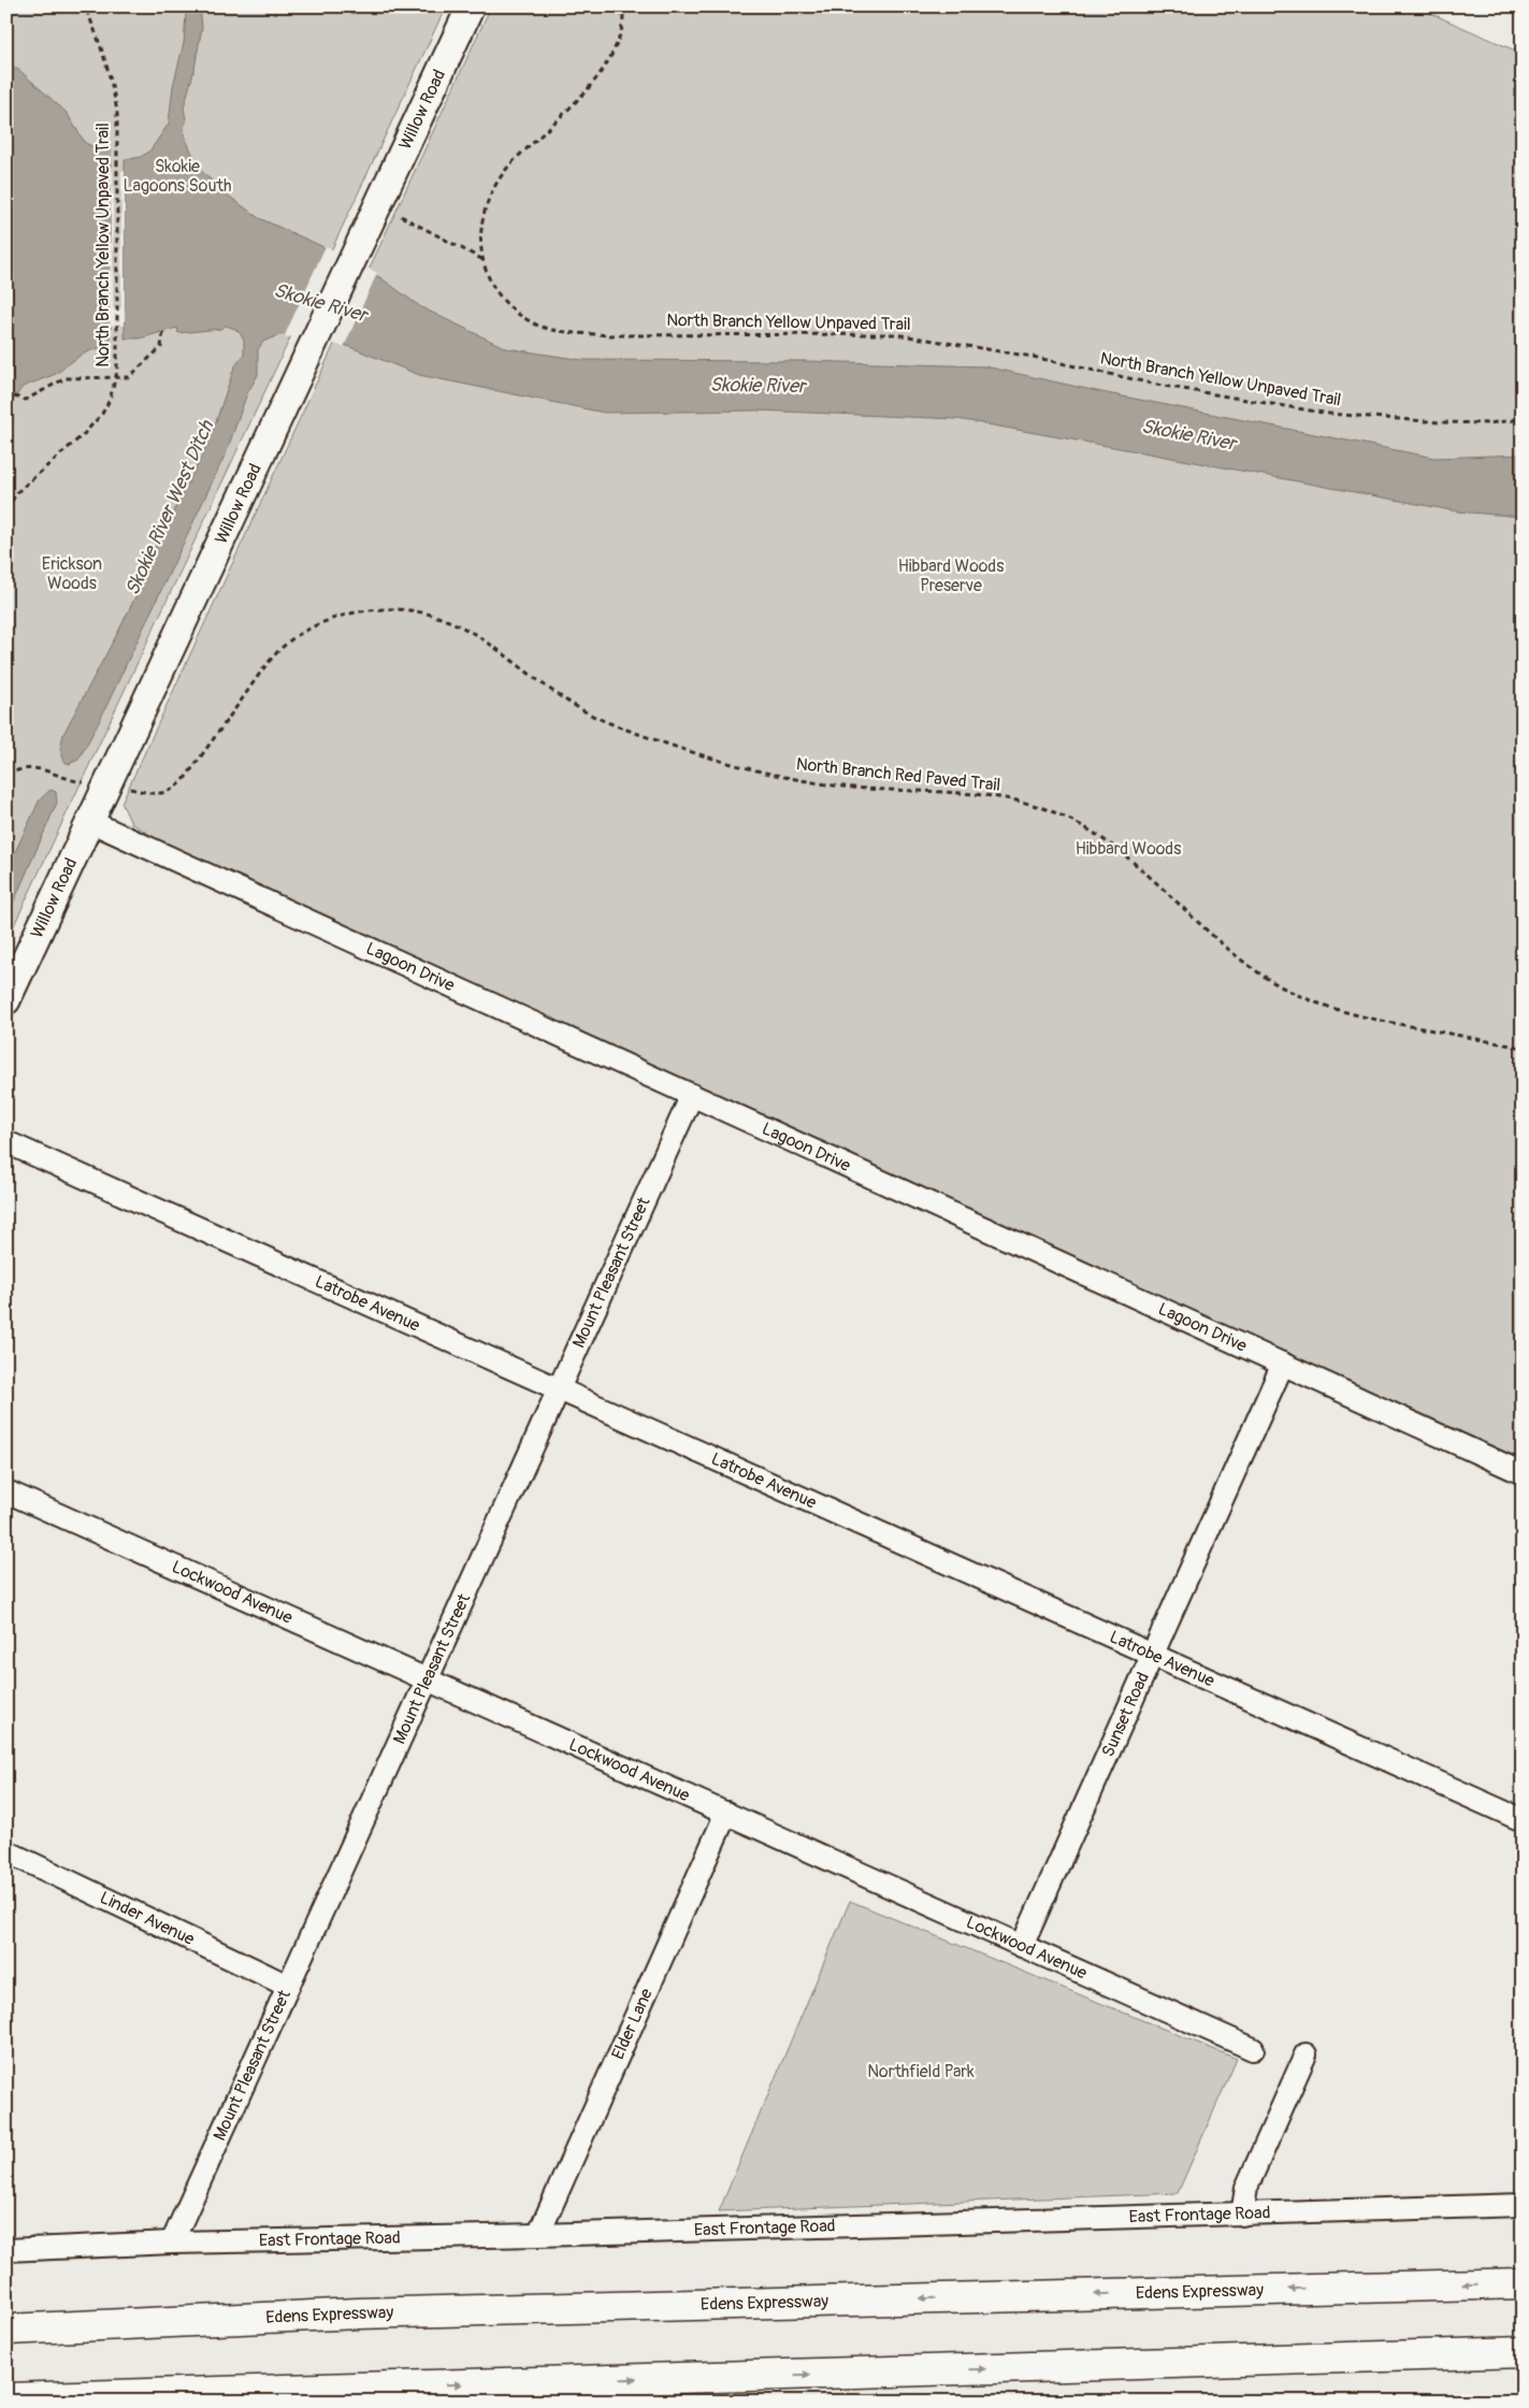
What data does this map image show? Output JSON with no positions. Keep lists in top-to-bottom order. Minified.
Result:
{"streets":{"highway":["Edens Expressway"],"main road":["Willow Road"],"street":["Lagoon Drive","Mount Pleasant Street","Latrobe Avenue","Lockwood Avenue","Sunset Road","Linder Avenue","Elder Lane","East Frontage Road"],"path":["North Branch Yellow Unpaved Trail","North Branch Red Paved Trail"]},"crossings":[["Willow Road","Lagoon Drive"],["Lagoon Drive","Mount Pleasant Street"],["Lagoon Drive","Sunset Road"],["Mount Pleasant Street","Latrobe Avenue"],["Mount Pleasant Street","Lockwood Avenue"],["Mount Pleasant Street","Linder Avenue"],["Mount Pleasant Street","East Frontage Road"],["Latrobe Avenue","Sunset Road"],["Lockwood Avenue","Sunset Road"],["Lockwood Avenue","Elder Lane"],["Elder Lane","East Frontage Road"]],"water":["Skokie River","Skokie River West Ditch"],"parks":["Skokie Lagoons South","Erickson Woods","Hibbard Woods Preserve","Hibbard Woods","Northfield Park"]}
